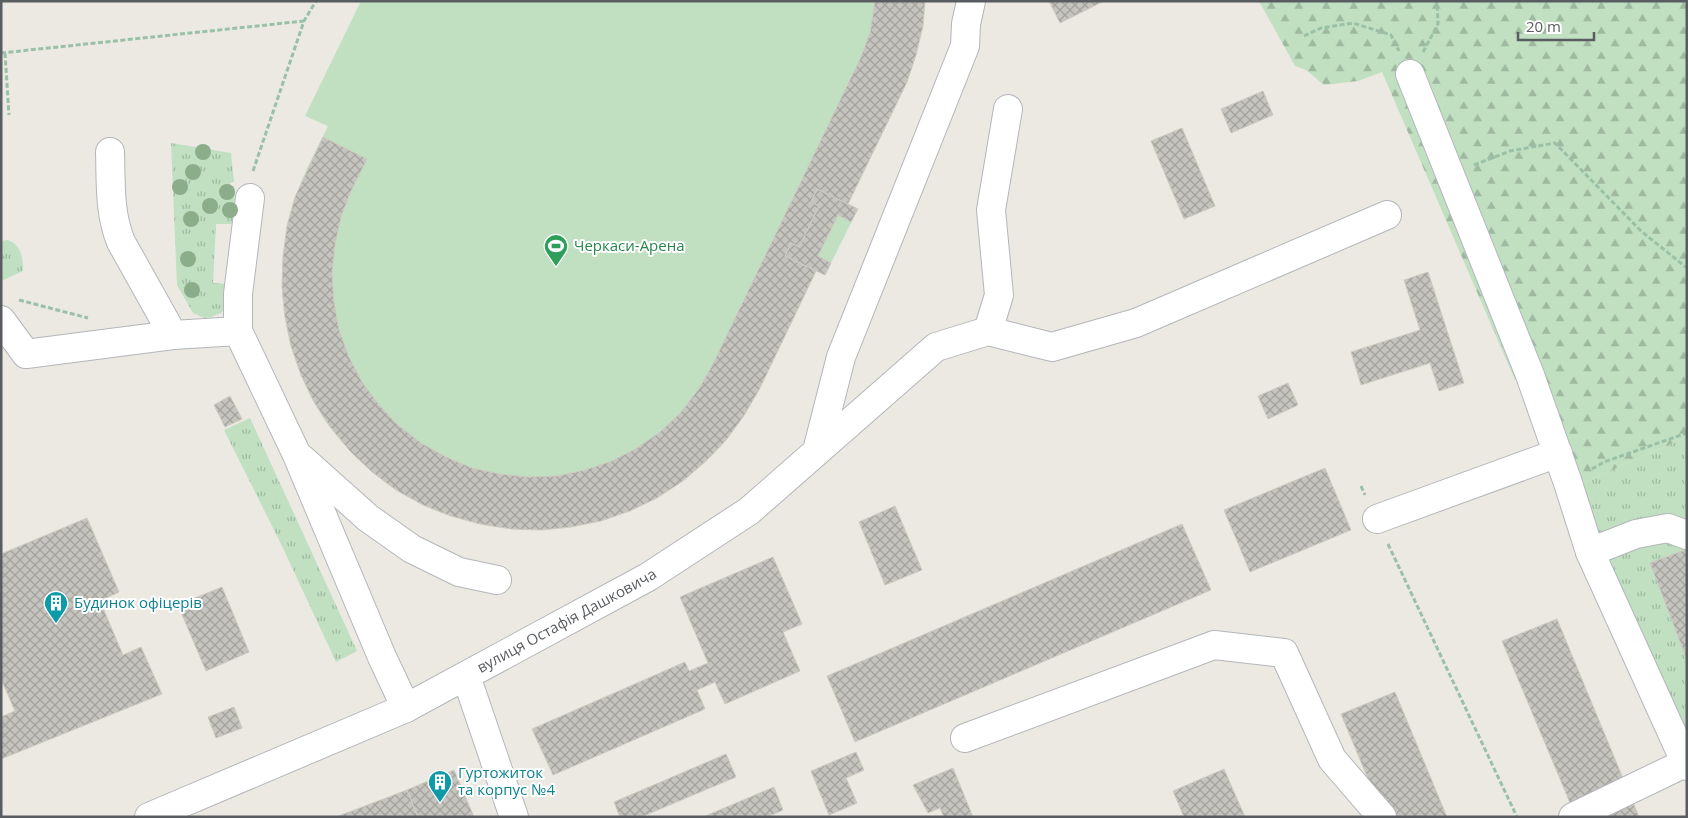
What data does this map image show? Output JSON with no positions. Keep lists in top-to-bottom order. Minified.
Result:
{"streets":{"street":["вулиця Остафія Дашковича"]},"places":{"sports":["Черкаси-Арена"],"building":["Будинок офіцерів","Гуртожиток та корпус №4"]},"scale_bar":"20 m"}
